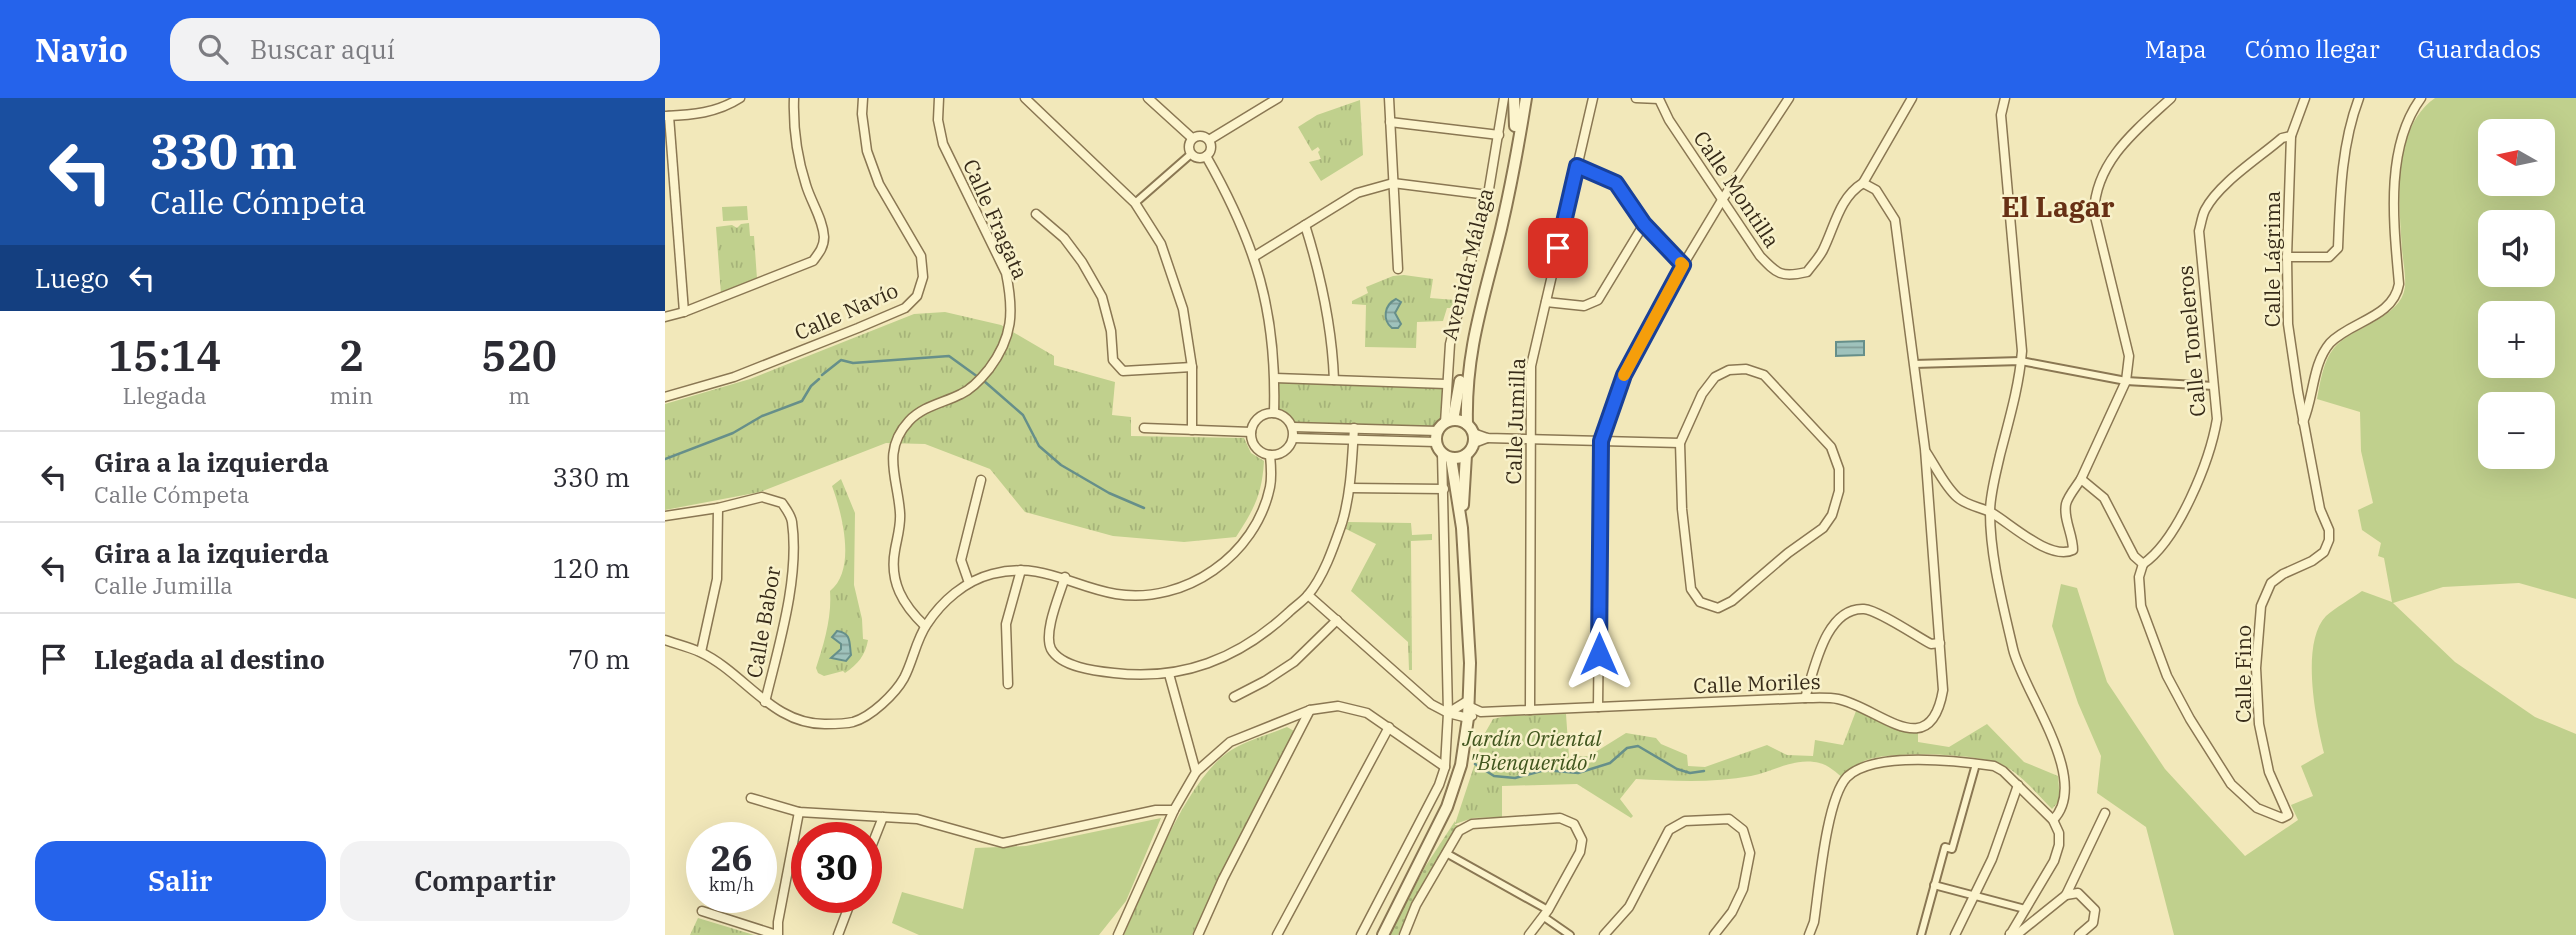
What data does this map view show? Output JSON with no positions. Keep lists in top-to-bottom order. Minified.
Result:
{"streets":{"street":["Calle Montilla","Calle Fragata","Calle Lágrima","Avenida Málaga","Calle Navío","Calle Toneleros","Calle Jumilla","Calle Babor","Calle Fino","Calle Moriles"]},"crossings":[["Calle Montilla","Calle Moriles"],["Calle Lágrima","Calle Toneleros"],["Calle Lágrima","Calle Fino"],["Calle Toneleros","Calle Fino"],["Calle Jumilla","Calle Moriles"]],"districts":["El Lagar"],"parks":["Jardín Oriental \"Bienquerido\""],"north":"left","page":{"header":"Navio","search":"Buscar aquí","nav":["Mapa","Cómo llegar","Guardados"],"turn":["330 m","Calle Cómpeta"],"map_buttons":["+","−"],"then":"Luego","eta":["15:14","Llegada","2","min","520","m"],"list":[{"name":"Gira a la izquierda","note":"Calle Cómpeta","value":"330 m"},{"name":"Gira a la izquierda","note":"Calle Jumilla","value":"120 m"},{"name":"Llegada al destino","value":"70 m"}],"speed":"26 km/h","limit":"30","buttons":["Salir","Compartir"]}}
